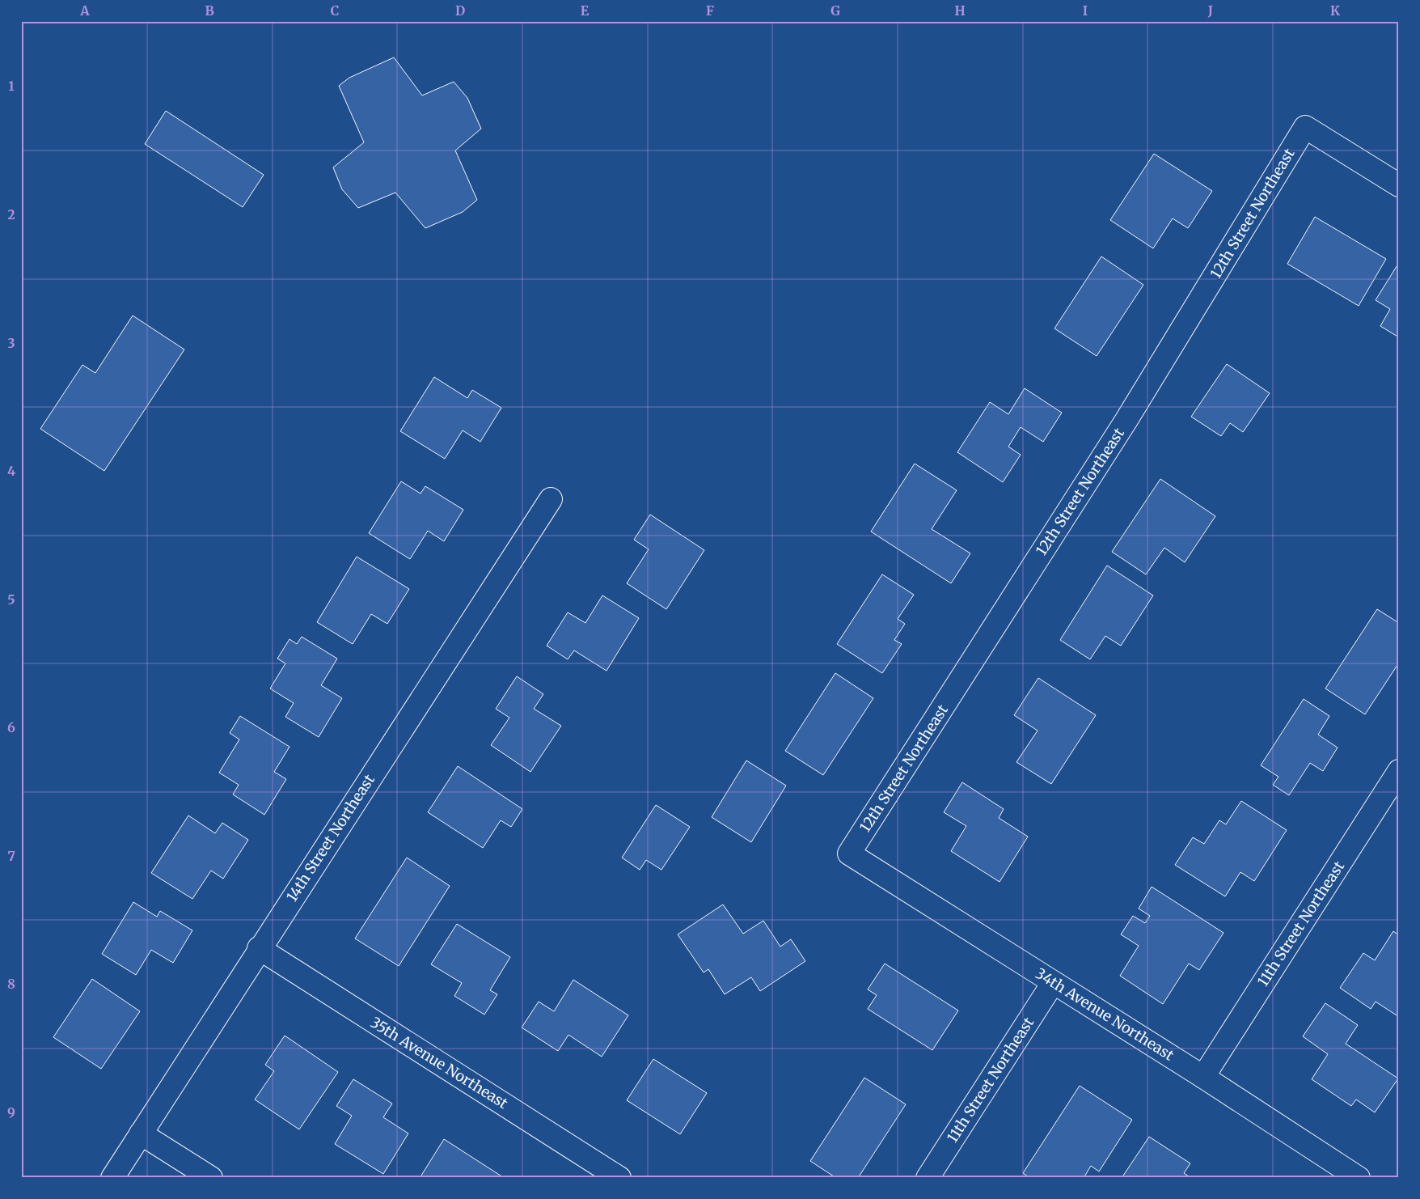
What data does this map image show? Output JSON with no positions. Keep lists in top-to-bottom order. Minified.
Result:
{"streets":{"street":["12th Street Northeast","14th Street Northeast","11th Street Northeast","34th Avenue Northeast","35th Avenue Northeast"]},"crossings":[["12th Street Northeast","34th Avenue Northeast"],["14th Street Northeast","35th Avenue Northeast"],["11th Street Northeast","34th Avenue Northeast"]],"grid":{"columns":["A","B","C","D","E","F","G","H","I","J","K"],"rows":["1","2","3","4","5","6","7","8","9"]}}
